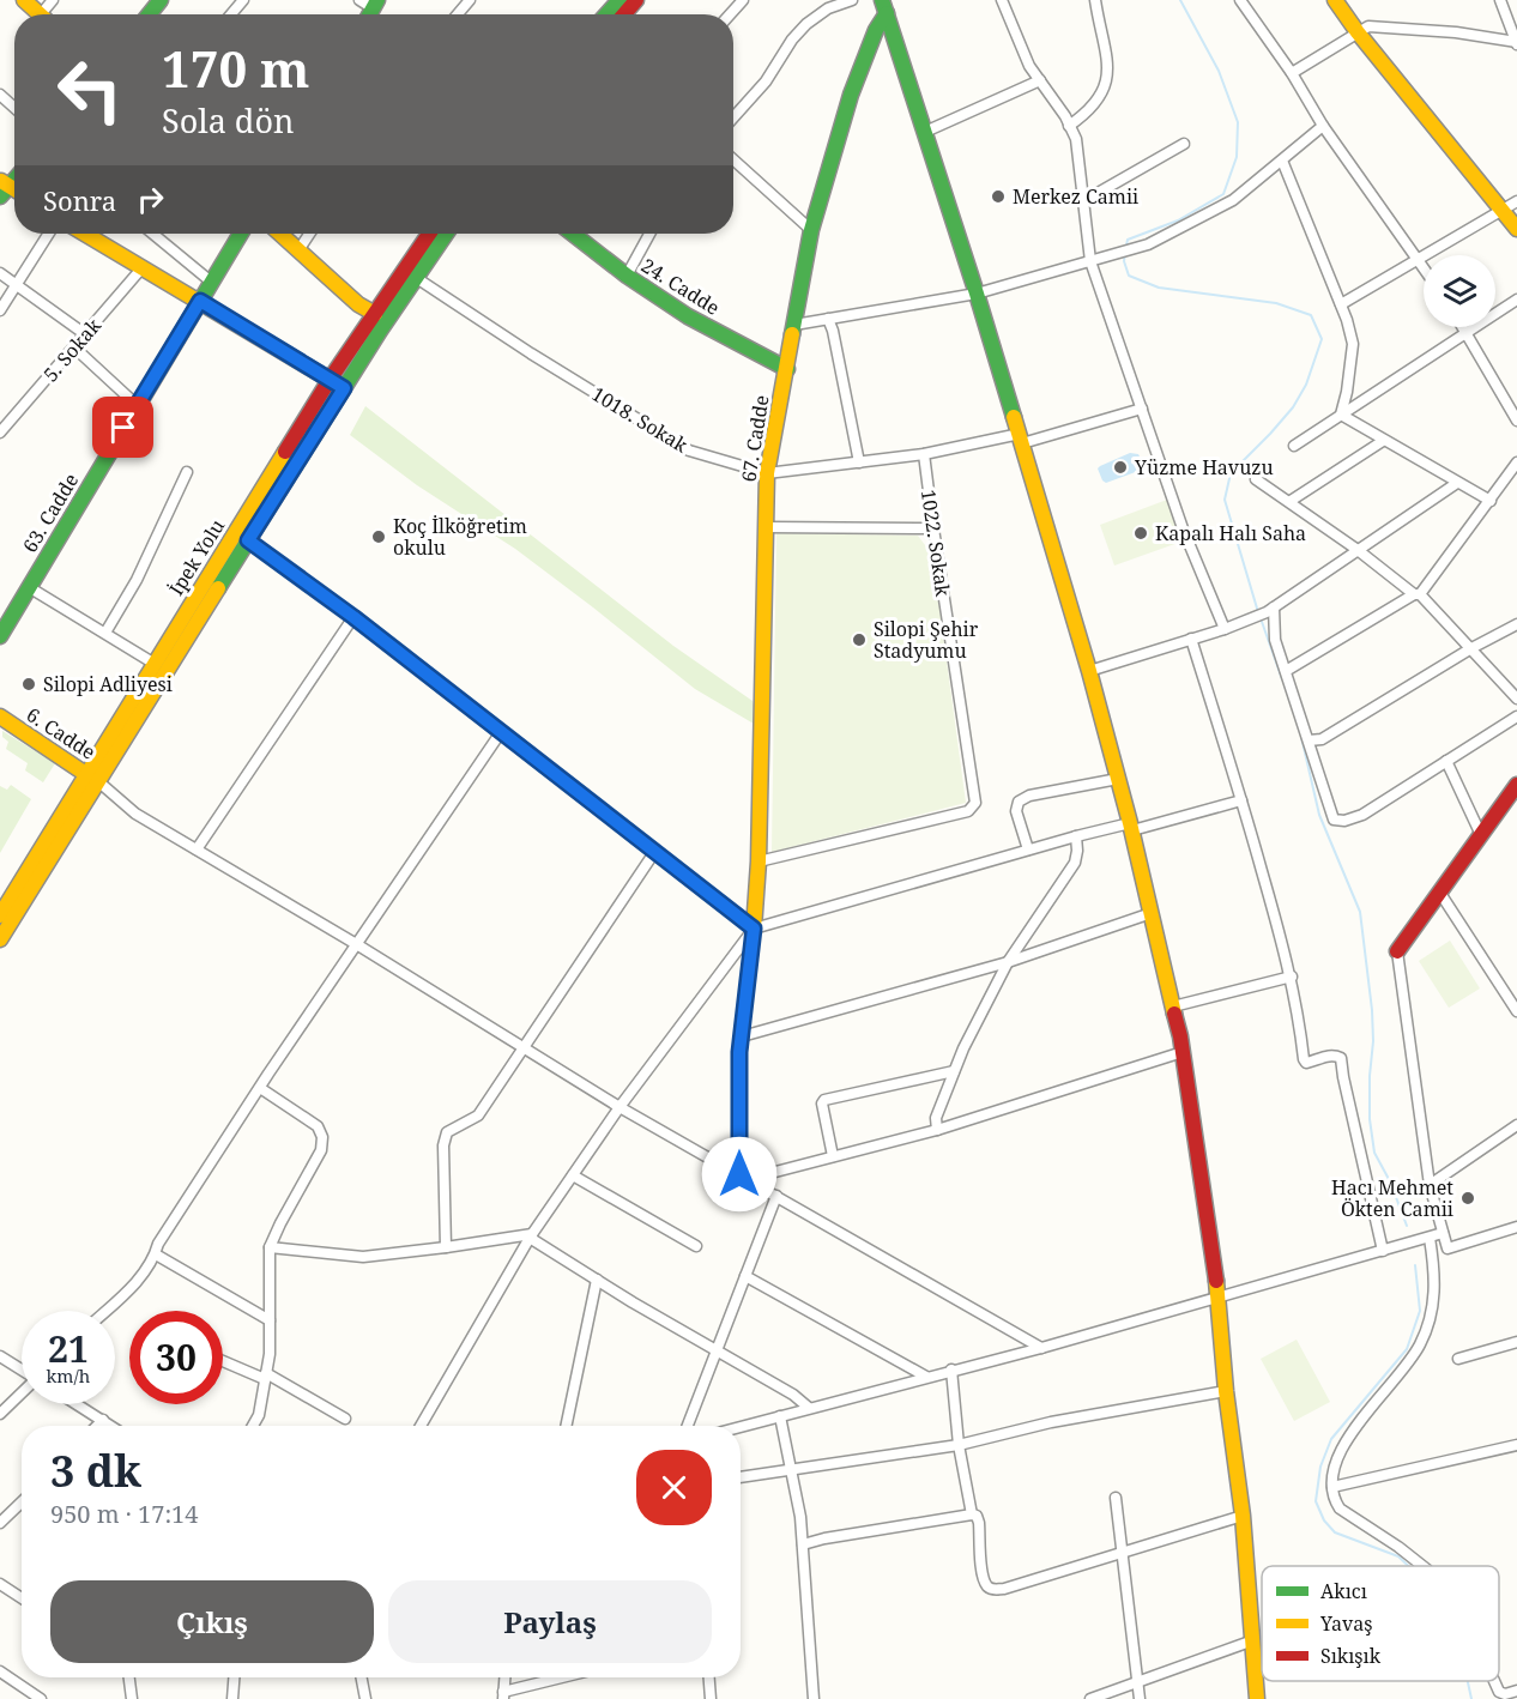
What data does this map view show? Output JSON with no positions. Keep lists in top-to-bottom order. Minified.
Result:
{"streets":{"main road":["24. Cadde","67. Cadde","63. Cadde","İpek Yolu","6. Cadde"],"street":["5. Sokak","1018. Sokak","1022. Sokak"]},"crossings":[["24. Cadde","67. Cadde"],["1018. Sokak","67. Cadde"],["1018. Sokak","1022. Sokak"],["67. Cadde","1022. Sokak"],["İpek Yolu","6. Cadde"]],"places":["Merkez Camii","Yüzme Havuzu","Kapalı Halı Saha","Koç İlköğretim okulu","Silopi Şehir Stadyumu","Silopi Adliyesi","Hacı Mehmet Ökten Camii"],"legend":["Akıcı","Yavaş","Sıkışık"],"page":{"turn":["170 m","Sola dön"],"then":"Sonra","speed":"21 km/h","limit":"30","heading":["3 dk","950 m · 17:14"],"buttons":["Çıkış","Paylaş"]}}
